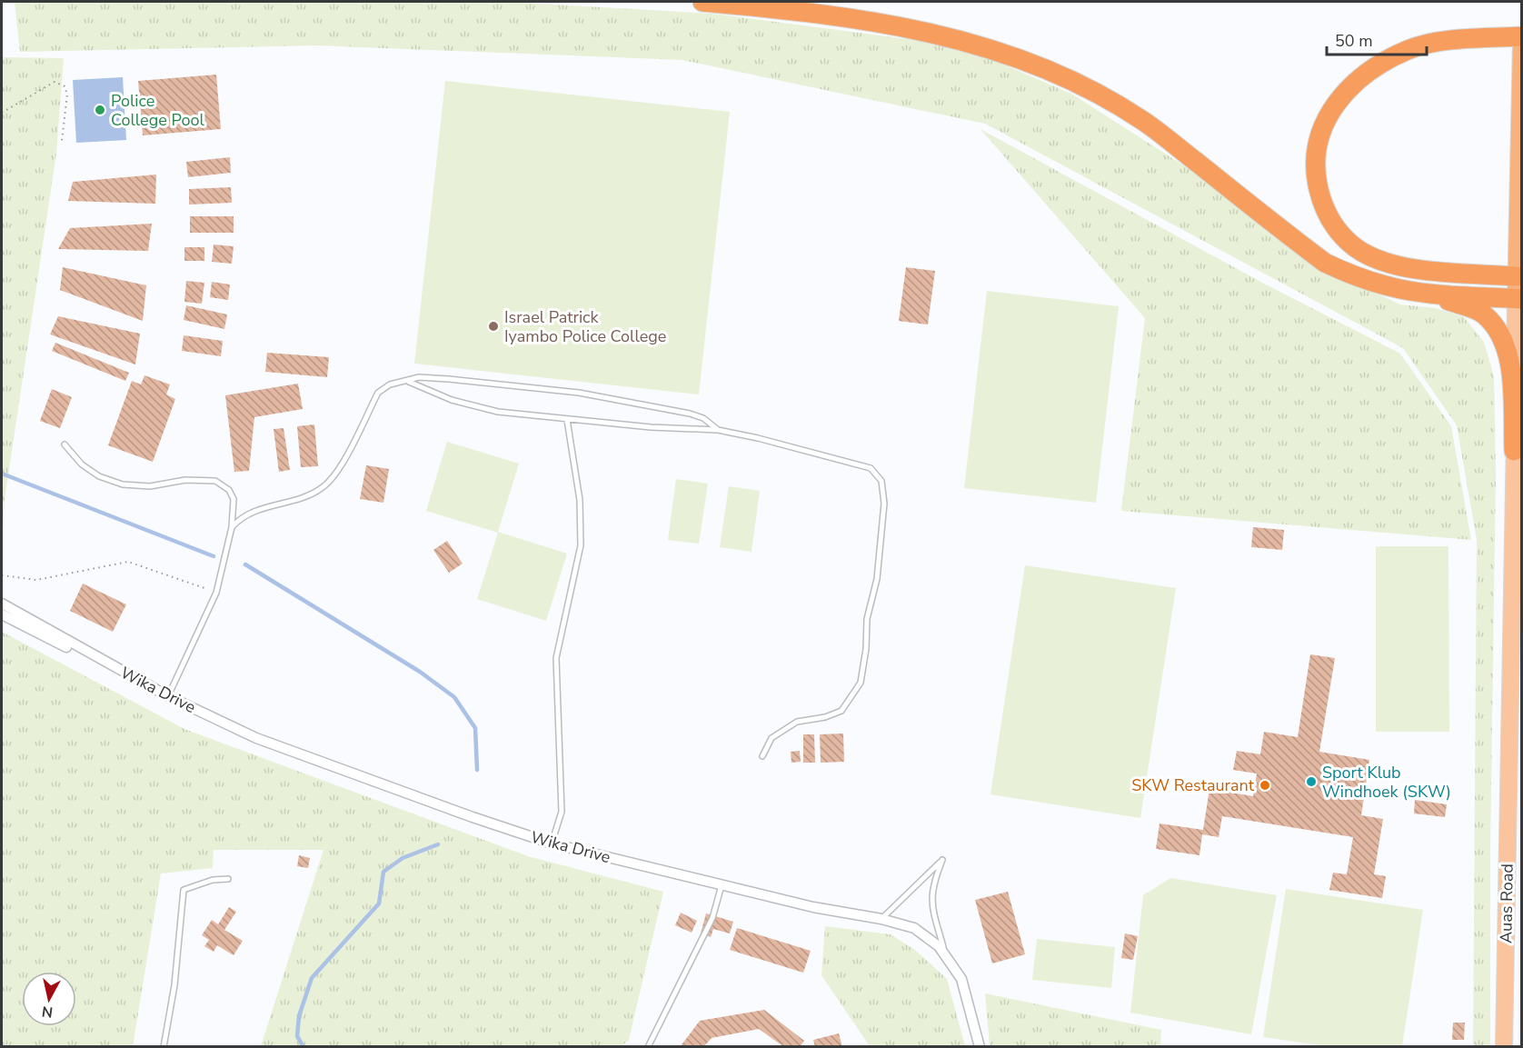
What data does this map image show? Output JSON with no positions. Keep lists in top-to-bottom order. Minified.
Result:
{"streets":{"highway":["Auas Road"],"street":["Wika Drive"]},"places":["Police College Pool","Israel Patrick Iyambo Police College","Sport Klub Windhoek (SKW)","SKW Restaurant"],"scale_bar":"50 m","north":"bottom"}
